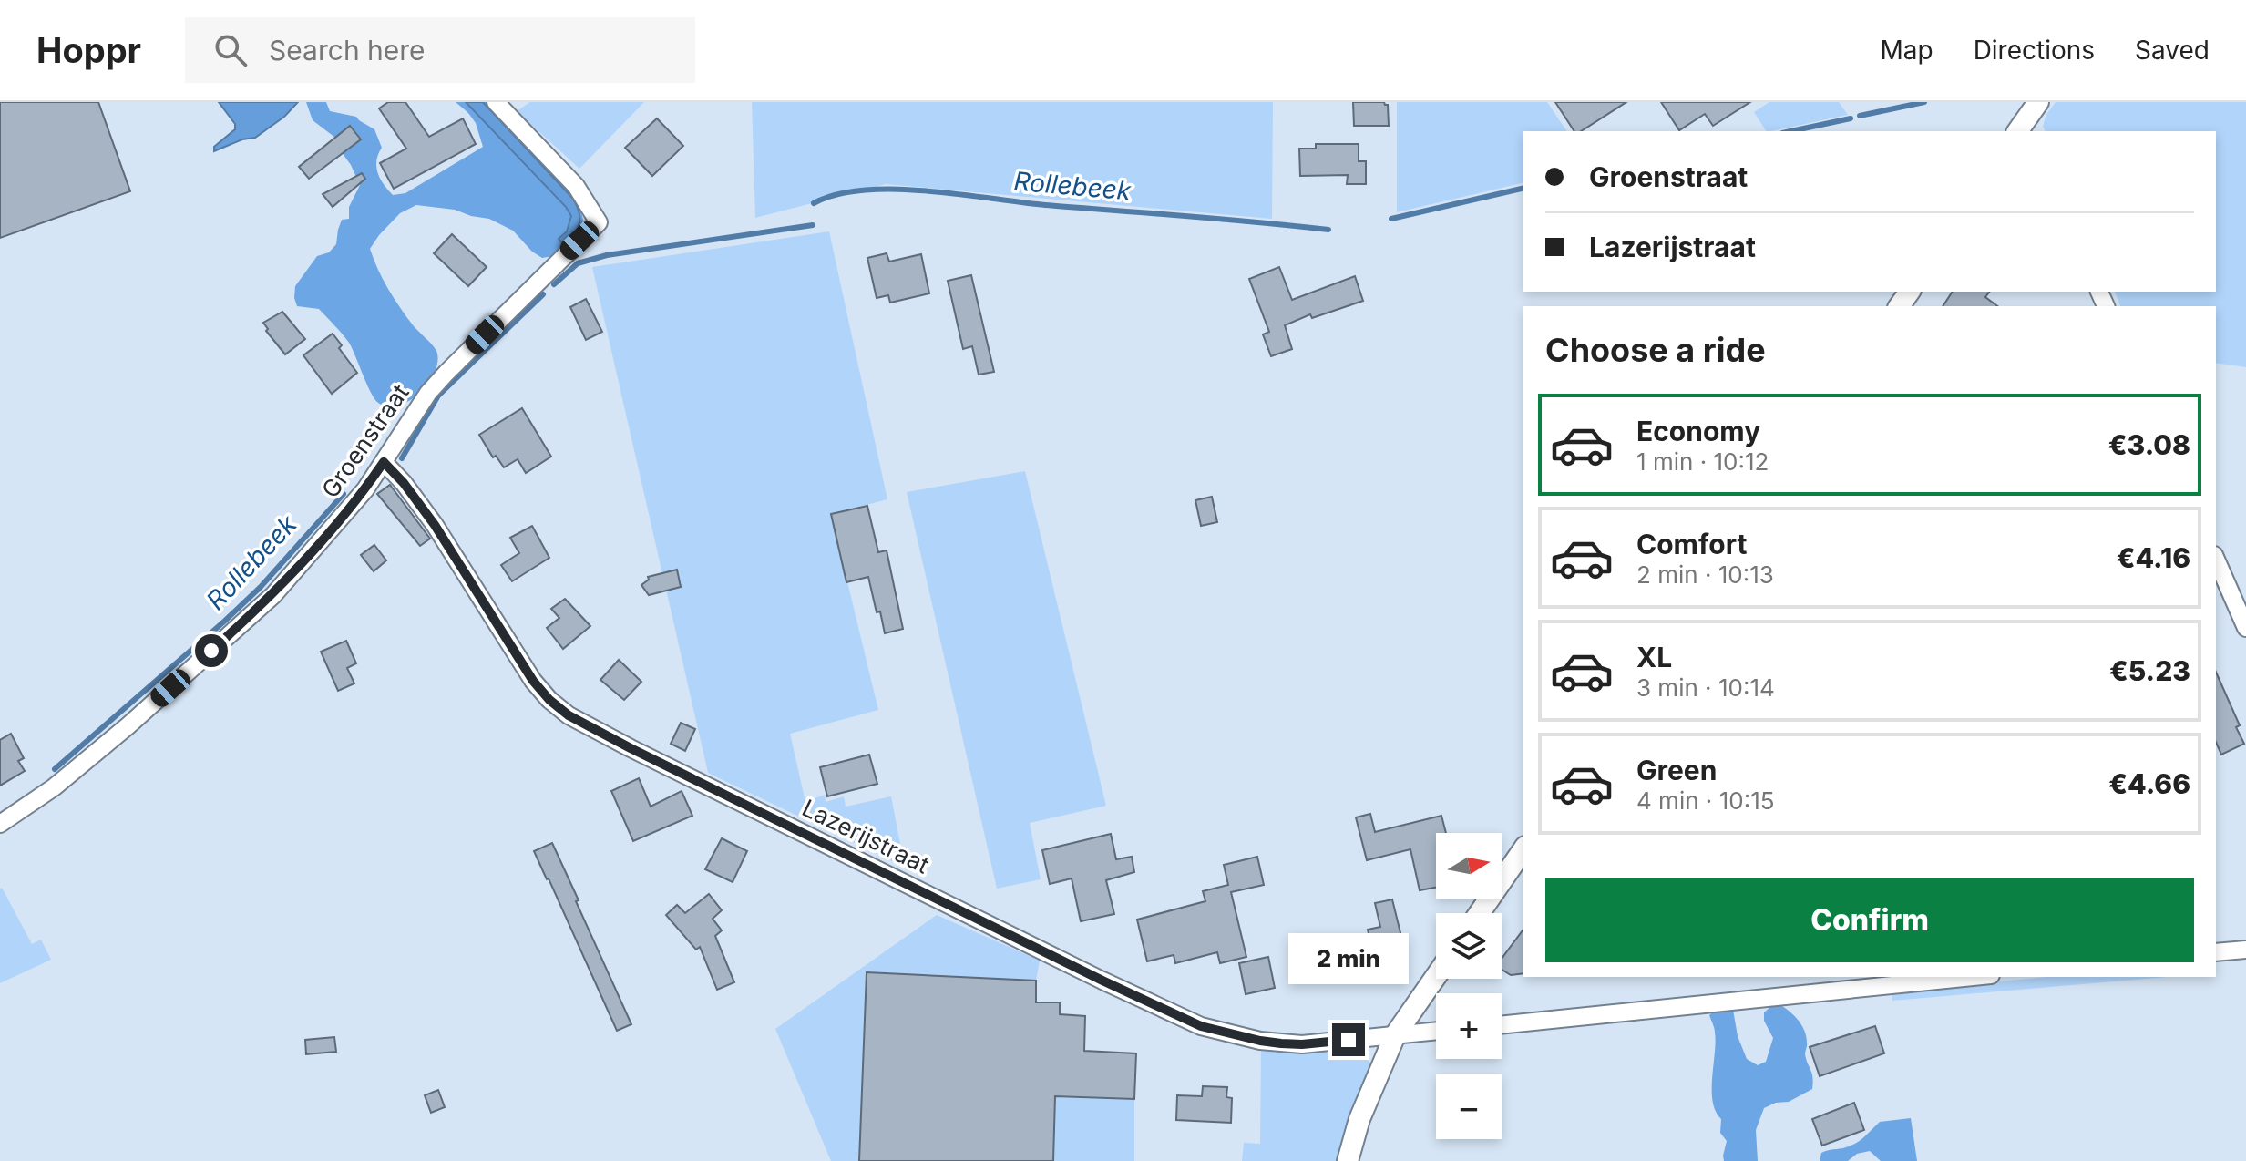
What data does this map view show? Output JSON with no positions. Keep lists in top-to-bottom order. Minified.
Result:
{"streets":{"street":["Groenstraat","Lazerijstraat"]},"crossings":[["Groenstraat","Lazerijstraat"]],"water":["Rollebeek"],"north":"right","page":{"header":"Hoppr","search":"Search here","nav":["Map","Directions","Saved"],"banner":["Groenstraat","Lazerijstraat"],"heading":"Choose a ride","list":[{"name":"Economy","note":"1 min · 10:12","value":"€3.08"},{"name":"Comfort","note":"2 min · 10:13","value":"€4.16"},{"name":"XL","note":"3 min · 10:14","value":"€5.23"},{"name":"Green","note":"4 min · 10:15","value":"€4.66"}],"map_buttons":["+","−"],"buttons":"Confirm","bubble":"2 min"}}
